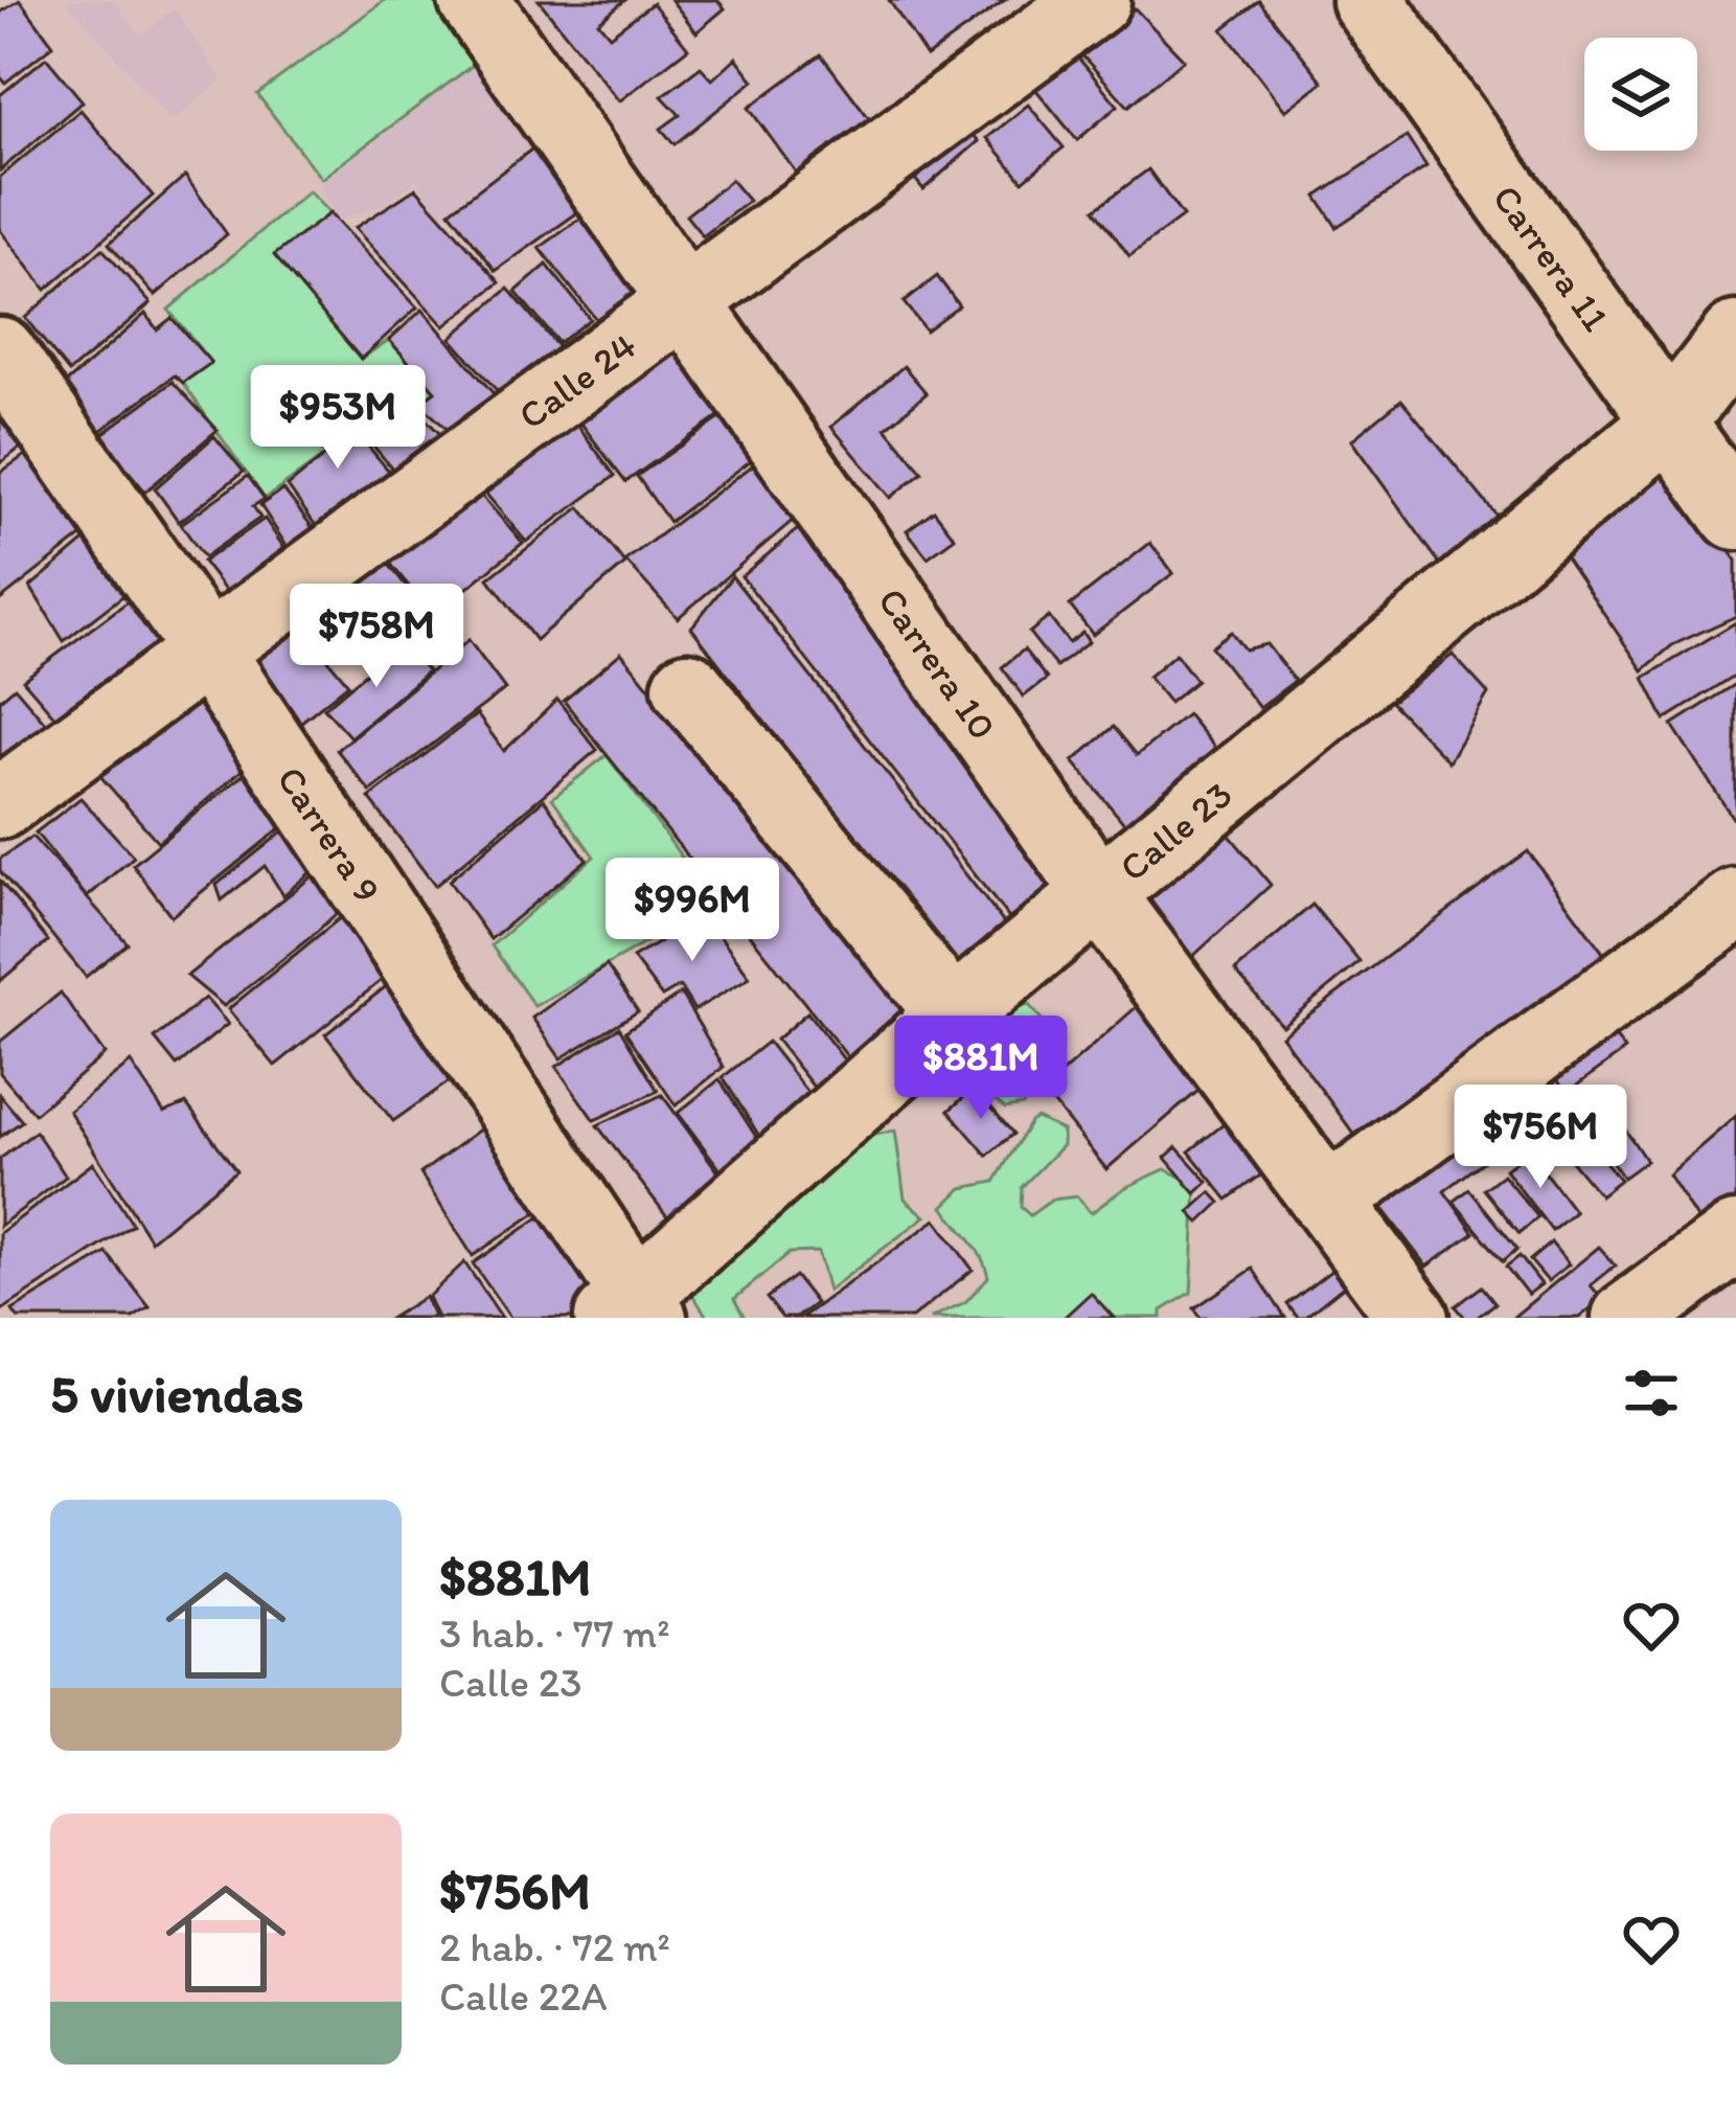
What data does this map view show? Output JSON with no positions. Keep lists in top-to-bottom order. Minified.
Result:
{"streets":{"street":["Carrera 11","Calle 24","Carrera 10","Calle 23","Carrera 9"]},"crossings":[["Carrera 11","Calle 23"],["Calle 24","Carrera 10"],["Calle 24","Carrera 9"],["Carrera 10","Calle 23"],["Calle 23","Carrera 9"]],"page":{"price":["$953M","$758M","$996M","$881M","$756M"],"heading":"5 viviendas","list":[{"name":"$881M","note":"3 hab. · 77 m² · Calle 23"},{"name":"$756M","note":"2 hab. · 72 m² · Calle 22A"}]}}
